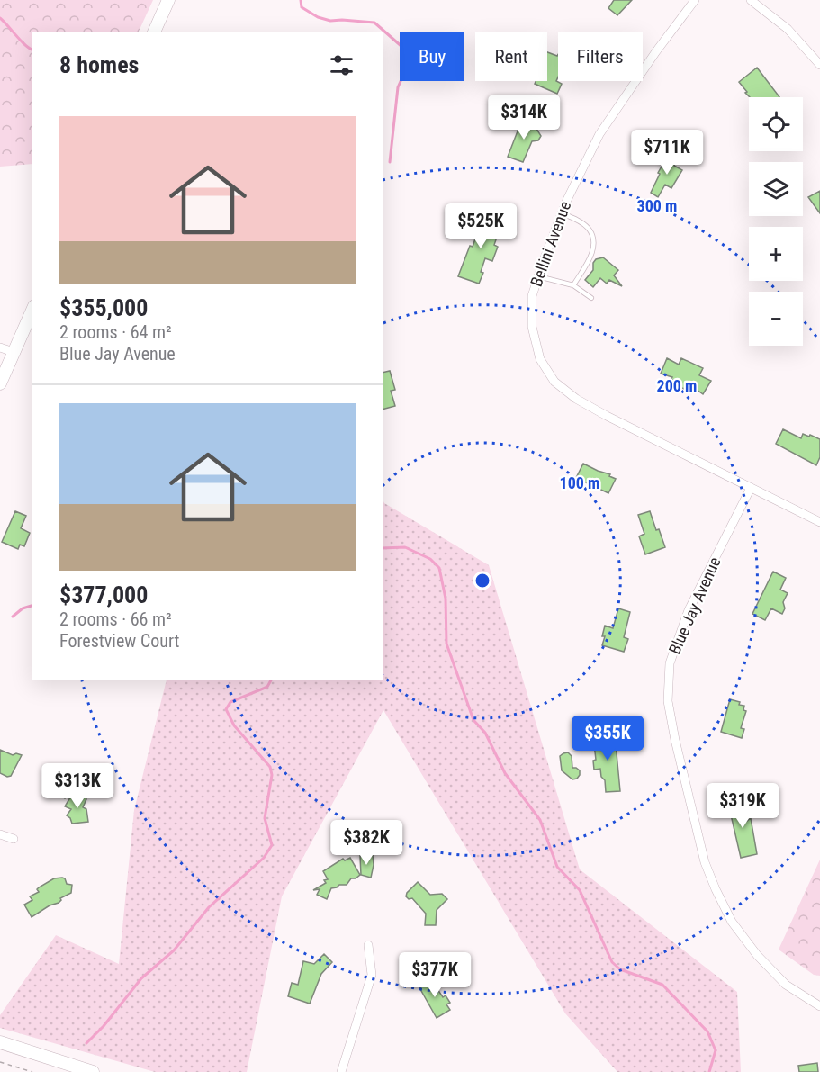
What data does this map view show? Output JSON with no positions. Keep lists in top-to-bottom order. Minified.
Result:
{"streets":{"street":["Bellini Avenue","Blue Jay Avenue"]},"crossings":[["Bellini Avenue","Blue Jay Avenue"]],"page":{"chip":["Buy","Rent","Filters"],"heading":"8 homes","price":["$314K","$711K","$525K","$355K","$313K","$319K","$382K","$377K"],"map_buttons":["+","−"],"list":[{"name":"$355,000","note":"2 rooms · 64 m² · Blue Jay Avenue"},{"name":"$377,000","note":"2 rooms · 66 m² · Forestview Court"}]},"rings":["300 m","200 m","100 m"]}
